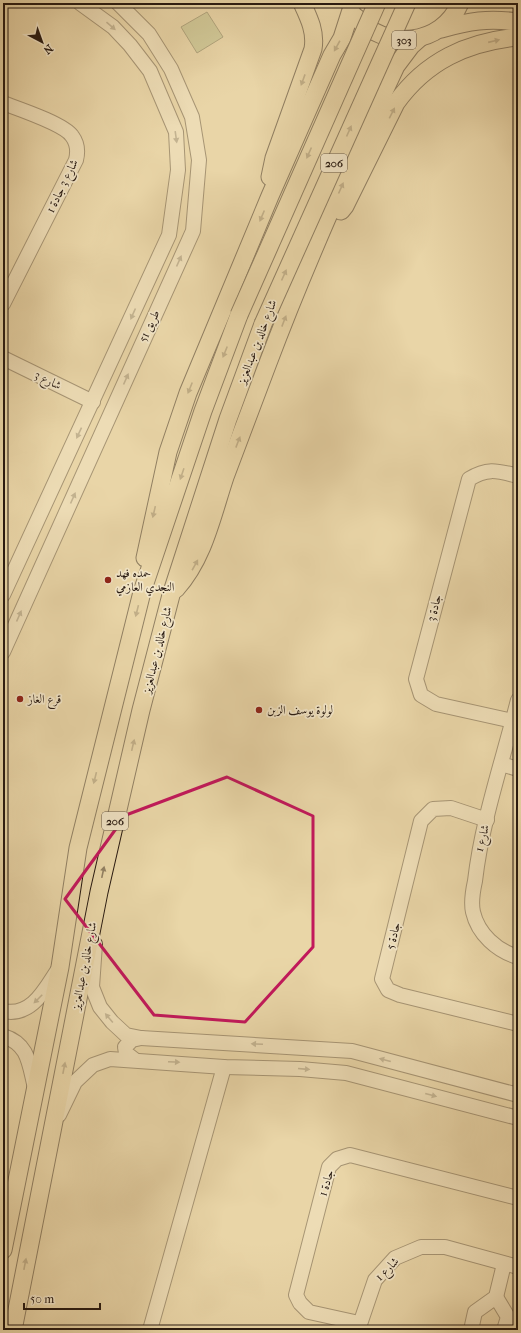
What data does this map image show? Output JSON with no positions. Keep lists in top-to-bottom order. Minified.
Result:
{"streets":{"main road":["303","206","شارع خالد بن عبدالعزيز"],"street":["شارع 3 جادة 1","طريق 51","شارع 3","جادة 3","شارع 1","جادة 5","جادة 1"]},"crossings":[["طريق 51","شارع 3"],["جادة 3","شارع 1"],["شارع 1","جادة 5"],["شارع 1","جادة 1"]],"places":["حمده فهد النجدي العازمي","قرع الغاز","لولوة يوسف الزبن"],"scale_bar":"50 m","north":"bottom right"}
